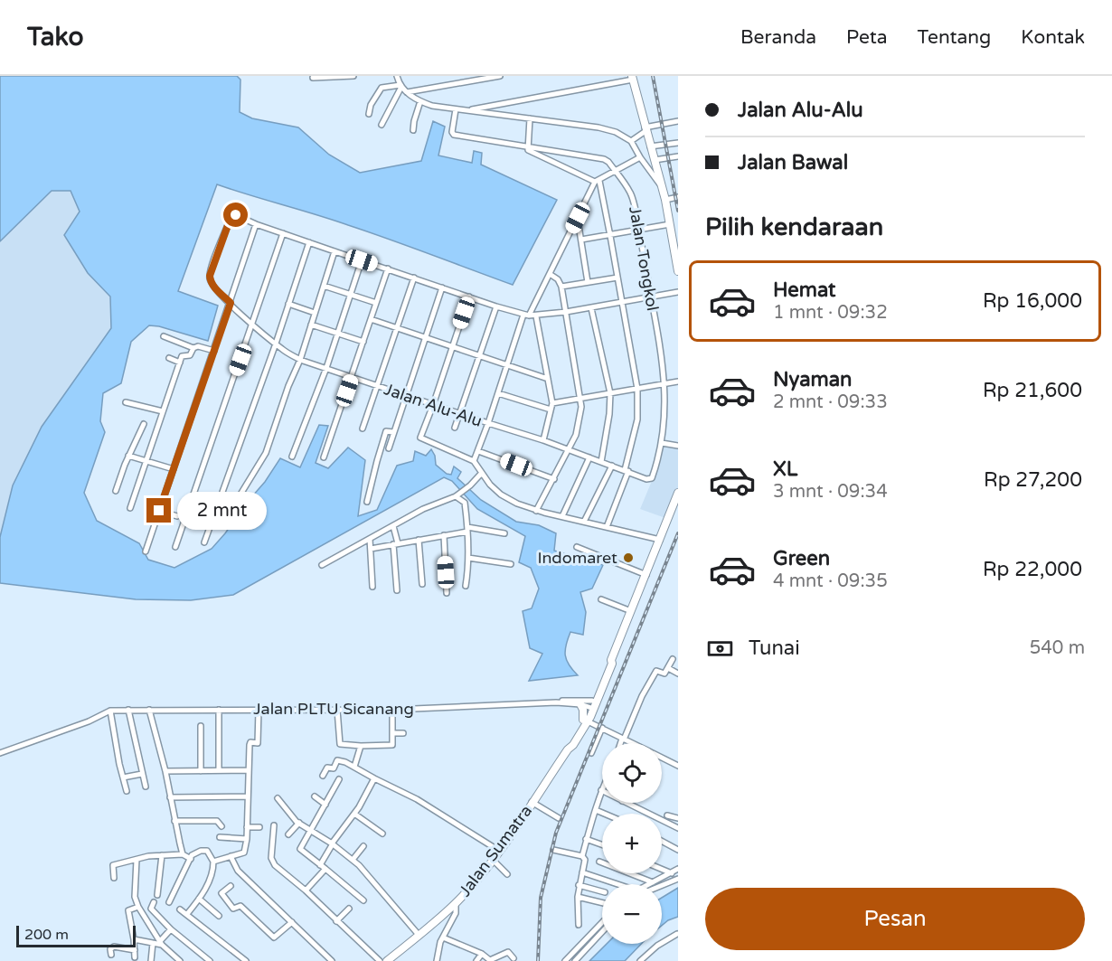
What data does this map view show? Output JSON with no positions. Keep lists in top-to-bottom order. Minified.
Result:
{"streets":{"highway":["Jalan Sumatra"],"street":["Jalan Tongkol","Jalan Alu-Alu","Jalan PLTU Sicanang"]},"crossings":[["Jalan Tongkol","Jalan Alu-Alu"],["Jalan PLTU Sicanang","Jalan Sumatra"]],"places":["Indomaret"],"scale_bar":"200 m","page":{"header":"Tako","nav":["Beranda","Peta","Tentang","Kontak"],"banner":["Jalan Alu-Alu","Jalan Bawal"],"heading":"Pilih kendaraan","list":[{"name":"Hemat","note":"1 mnt · 09:32","value":"Rp 16,000"},{"name":"Nyaman","note":"2 mnt · 09:33","value":"Rp 21,600"},{"name":"XL","note":"3 mnt · 09:34","value":"Rp 27,200"},{"name":"Green","note":"4 mnt · 09:35","value":"Rp 22,000"}],"bubble":"2 mnt","pay":["Tunai","540 m"],"map_buttons":["+","−"],"buttons":"Pesan","scale":"200 m"}}
